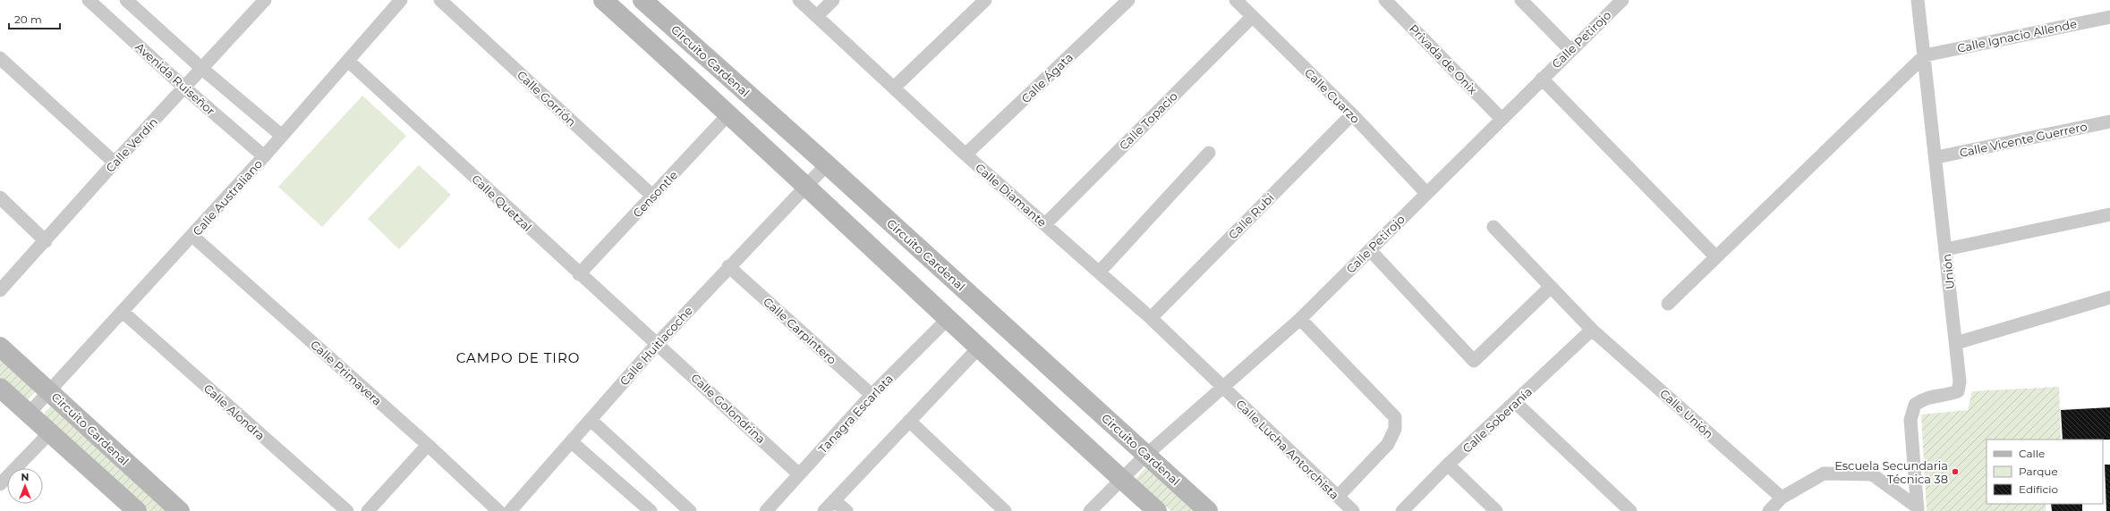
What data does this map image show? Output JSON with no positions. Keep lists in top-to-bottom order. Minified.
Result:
{"streets":{"street":["Calle Ignacio Allende","Calle Petirojo","Privada de Onix","Circuito Cardenal","Calle Ágata","Avenida Ruiseñor","Calle Cuarzo","Calle Gorrión","Calle Topacio","Calle Vicente Guerrero","Calle Verdín","Censontle","Calle Diamante","Calle Australiano","Calle Quetzal","Calle Rubi","Unión","Calle Carpintero","Calle Huitlacoche","Calle Primavera","Calle Golondrina","Calle Alondra","Tanagra Escarlata","Calle Unión","Calle Soberanía","Calle Lucha Antorchista"]},"crossings":[["Calle Ignacio Allende","Unión"],["Calle Petirojo","Privada de Onix"],["Calle Petirojo","Circuito Cardenal"],["Calle Petirojo","Calle Cuarzo"],["Calle Petirojo","Calle Diamante"],["Calle Petirojo","Calle Lucha Antorchista"],["Circuito Cardenal","Calle Australiano"],["Circuito Cardenal","Calle Huitlacoche"],["Calle Ágata","Calle Diamante"],["Avenida Ruiseñor","Calle Verdín"],["Avenida Ruiseñor","Calle Australiano"],["Calle Cuarzo","Calle Topacio"],["Calle Cuarzo","Calle Rubi"],["Calle Gorrión","Censontle"],["Calle Topacio","Calle Diamante"],["Calle Vicente Guerrero","Unión"],["Censontle","Calle Quetzal"],["Calle Diamante","Calle Rubi"],["Calle Diamante","Calle Lucha Antorchista"],["Calle Australiano","Calle Quetzal"],["Calle Australiano","Calle Primavera"],["Calle Australiano","Calle Alondra"],["Calle Quetzal","Calle Huitlacoche"],["Calle Quetzal","Calle Golondrina"],["Calle Carpintero","Calle Huitlacoche"],["Calle Carpintero","Tanagra Escarlata"],["Calle Huitlacoche","Calle Golondrina"],["Calle Golondrina","Tanagra Escarlata"],["Calle Unión","Calle Soberanía"]],"districts":["CAMPO DE TIRO"],"places":["Escuela Secundaria Técnica 38"],"legend":["Calle","Parque","Edificio"],"scale_bar":"20 m","north":"top"}
